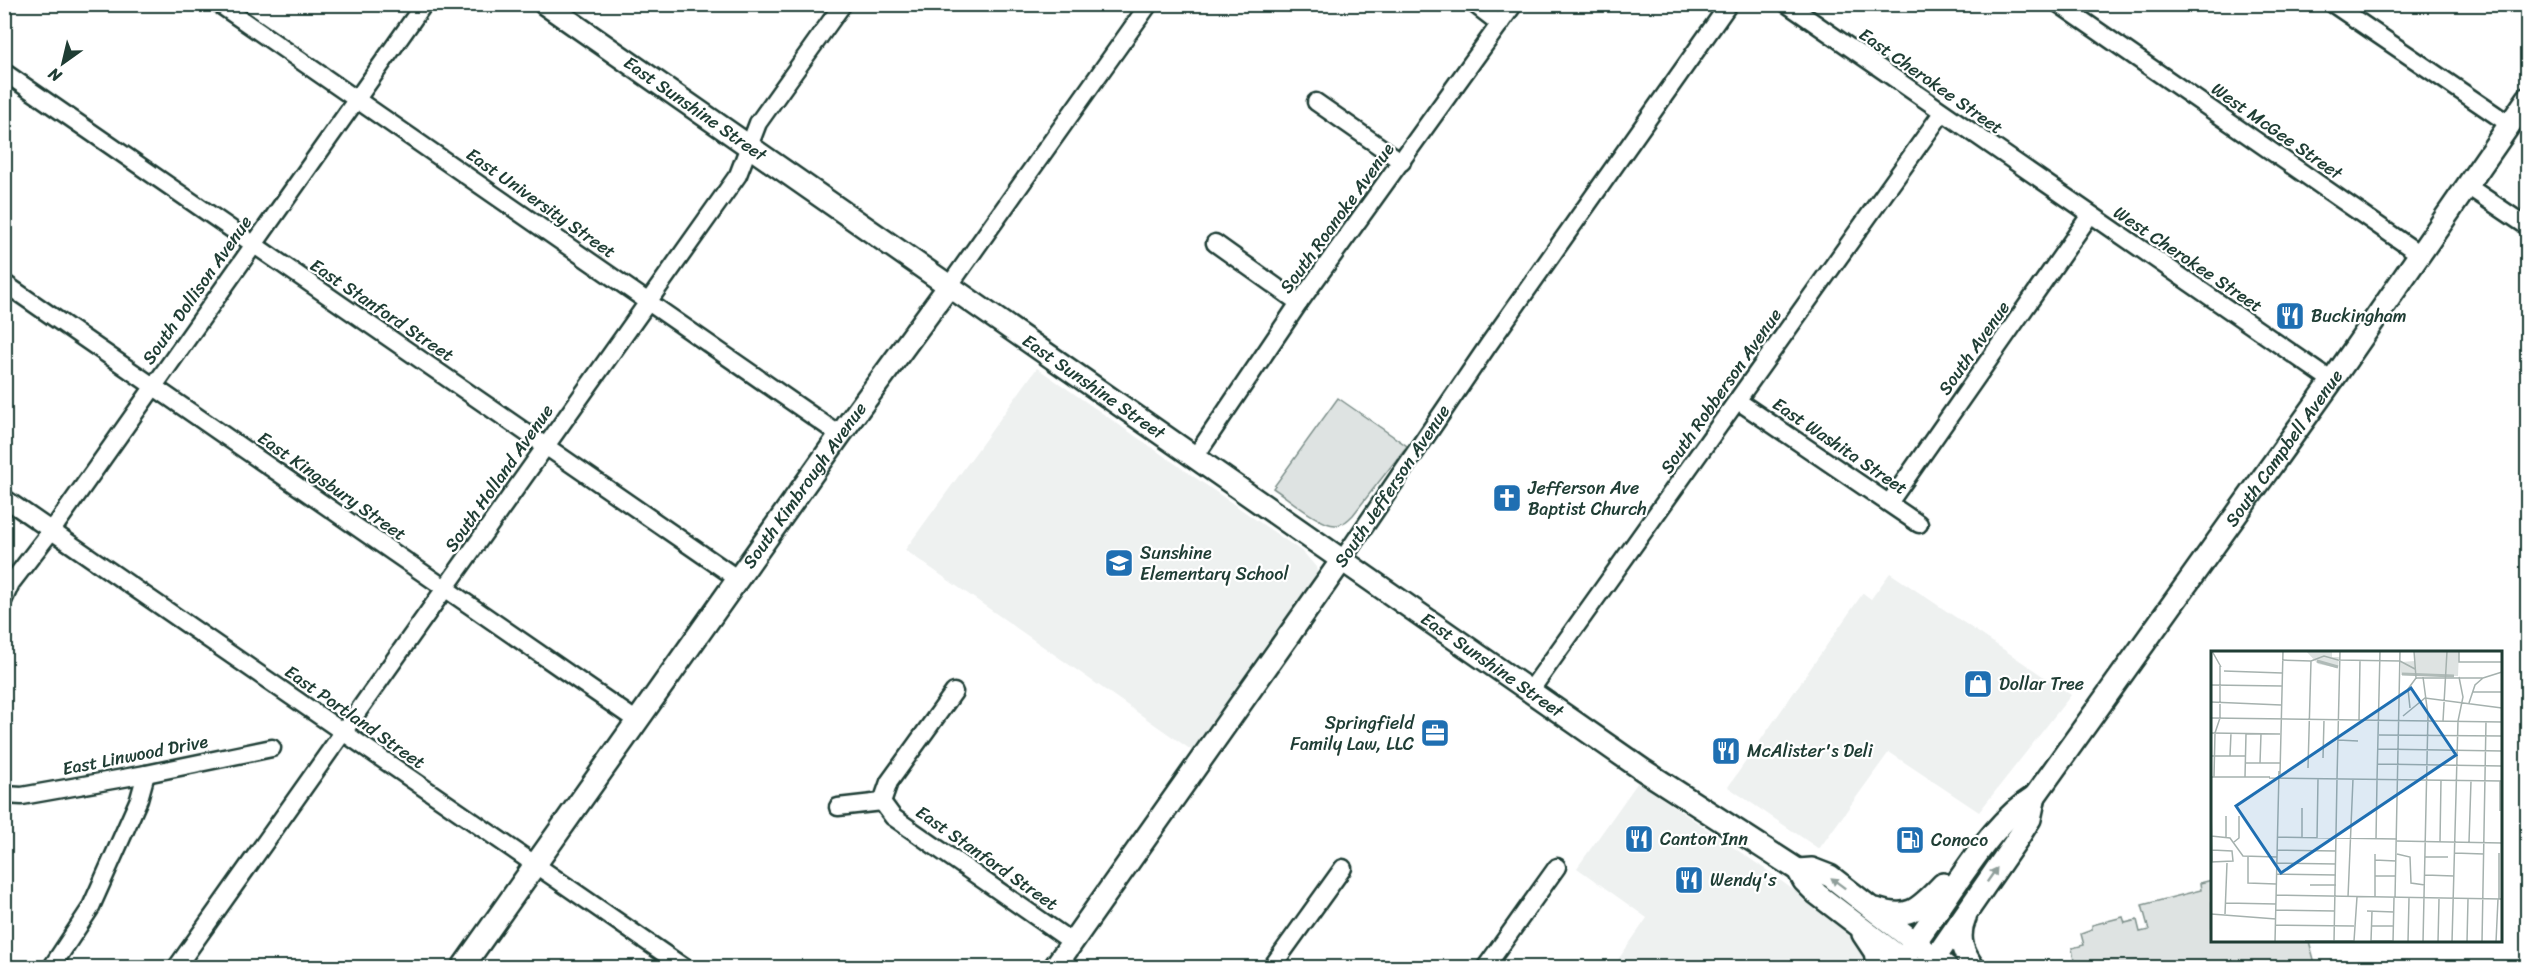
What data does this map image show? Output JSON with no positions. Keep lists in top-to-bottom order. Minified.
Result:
{"streets":{"main road":["East Sunshine Street","South Campbell Avenue","South Kimbrough Avenue","South Jefferson Avenue"],"street":["East Cherokee Street","West McGee Street","East University Street","South Roanoke Avenue","West Cherokee Street","South Dollison Avenue","East Stanford Street","South Avenue","South Robberson Avenue","East Washita Street","South Holland Avenue","East Kingsbury Street","East Portland Street","East Linwood Drive"]},"crossings":[["East Cherokee Street","West Cherokee Street"],["East Cherokee Street","South Robberson Avenue"],["East Sunshine Street","South Roanoke Avenue"],["East Sunshine Street","South Robberson Avenue"],["East Sunshine Street","South Holland Avenue"],["East Sunshine Street","South Kimbrough Avenue"],["East Sunshine Street","South Jefferson Avenue"],["West McGee Street","South Campbell Avenue"],["East University Street","South Dollison Avenue"],["East University Street","South Holland Avenue"],["East University Street","South Kimbrough Avenue"],["West Cherokee Street","South Avenue"],["West Cherokee Street","South Campbell Avenue"],["South Dollison Avenue","East Stanford Street"],["South Dollison Avenue","East Kingsbury Street"],["South Dollison Avenue","East Portland Street"],["East Stanford Street","South Holland Avenue"],["East Stanford Street","South Kimbrough Avenue"],["East Stanford Street","South Jefferson Avenue"],["South Avenue","East Washita Street"],["South Robberson Avenue","East Washita Street"],["South Holland Avenue","East Kingsbury Street"],["South Holland Avenue","East Portland Street"],["South Kimbrough Avenue","East Kingsbury Street"],["South Kimbrough Avenue","East Portland Street"]],"places":{"restaurant":["Buckingham","McAlister's Deli","Canton Inn","Wendy's"],"church":["Jefferson Ave Baptist Church"],"school or university":["Sunshine Elementary School"],"shop":["Dollar Tree"],"office":["Springfield Family Law, LLC"],"fuel station":["Conoco"]},"north":"bottom left"}
